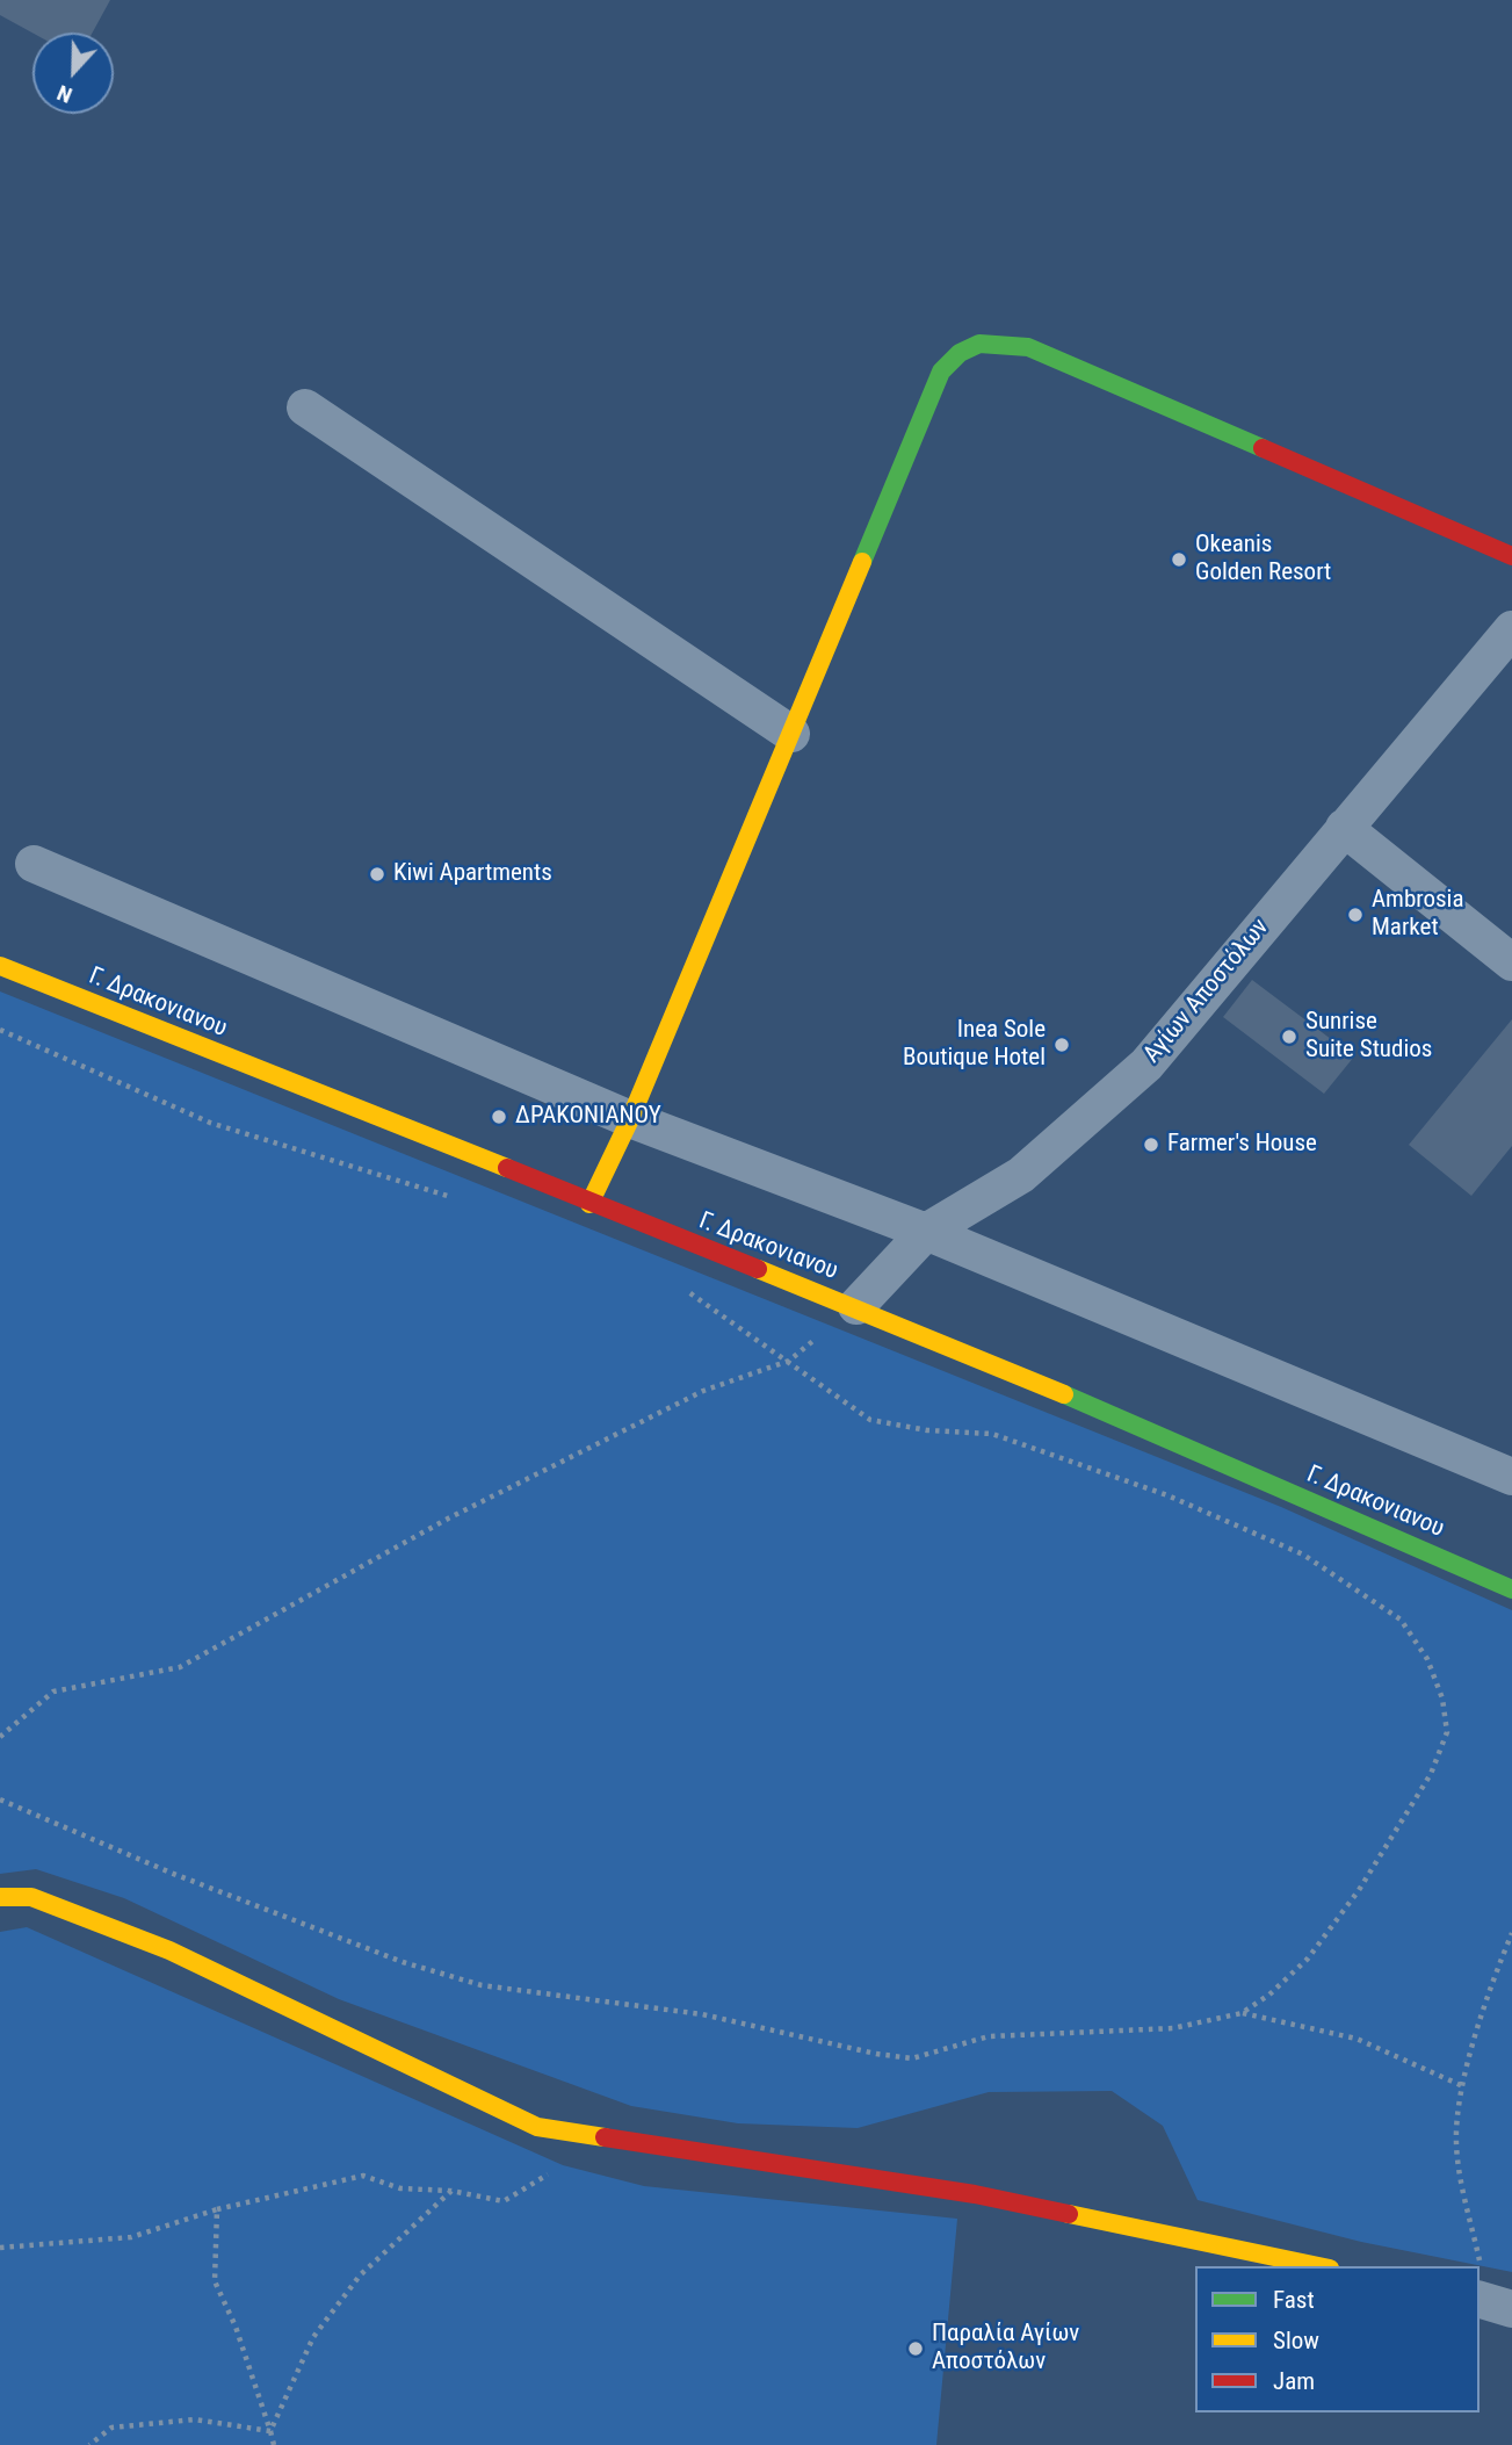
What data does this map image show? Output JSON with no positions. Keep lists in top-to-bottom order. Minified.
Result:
{"streets":{"street":["Αγίων Αποστόλων","Γ. Δρακονιανου"]},"crossings":[["Αγίων Αποστόλων","Γ. Δρακονιανου"]],"places":["Okeanis Golden Resort","Kiwi Apartments","Ambrosia Market","Sunrise Suite Studios","Inea Sole Boutique Hotel","ΔΡΑΚΟΝΙΑΝΟΥ","Farmer's House","Παραλία Αγίων Αποστόλων"],"legend":["Fast","Slow","Jam"],"north":"bottom"}
